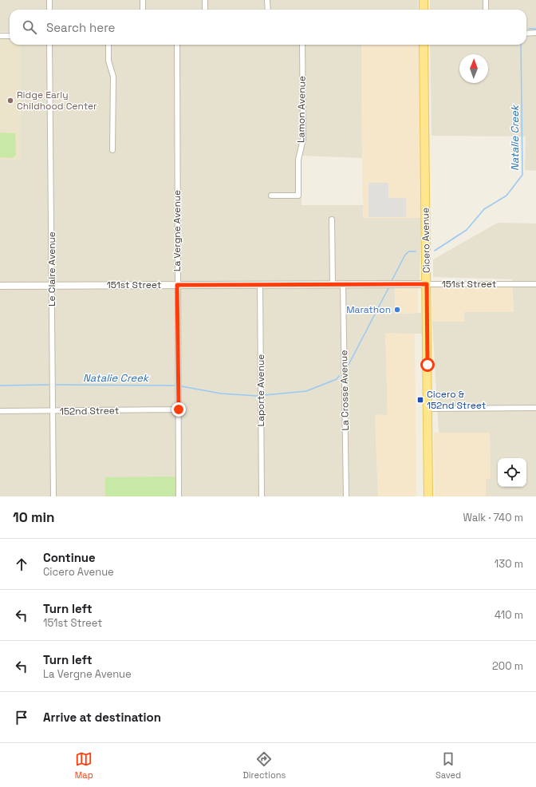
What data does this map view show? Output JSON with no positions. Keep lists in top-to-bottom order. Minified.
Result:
{"streets":{"main road":["Cicero Avenue"],"street":["Lamon Avenue","La Vergne Avenue","Le Claire Avenue","151st Street","Laporte Avenue","La Crosse Avenue","152nd Street"]},"crossings":[["La Vergne Avenue","151st Street"],["La Vergne Avenue","152nd Street"],["Cicero Avenue","151st Street"],["Le Claire Avenue","151st Street"],["Le Claire Avenue","152nd Street"],["151st Street","Laporte Avenue"],["151st Street","La Crosse Avenue"]],"water":["Natalie Creek"],"places":{"other":["Ridge Early Childhood Center","Marathon"],"transit":["Cicero & 152nd Street"]},"north":"top","page":{"search":"Search here","heading":["10 min","Walk · 740 m"],"list":[["Continue","Cicero Avenue","130 m"],["Turn left","151st Street","410 m"],["Turn left","La Vergne Avenue","200 m"],"Arrive at destination"],"nav":["Map","Directions","Saved"]}}
